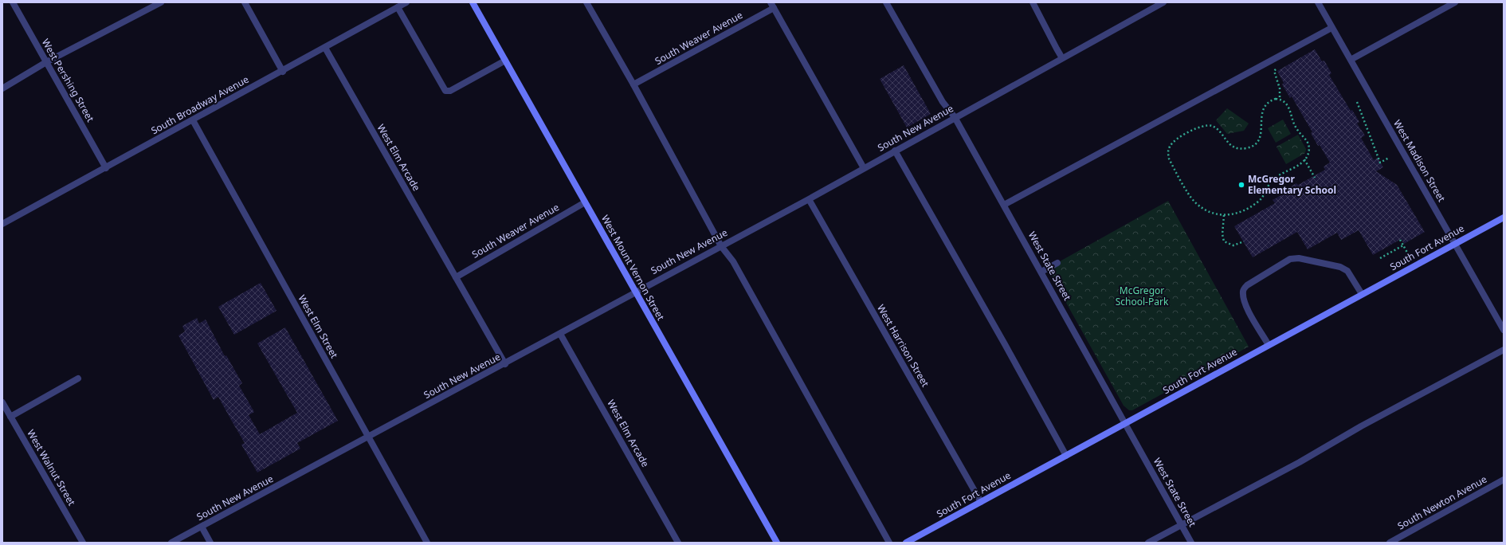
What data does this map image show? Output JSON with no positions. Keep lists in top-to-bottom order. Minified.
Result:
{"streets":{"street":["South Weaver Avenue","West Pershing Street","South Broadway Avenue","South New Avenue","West Elm Arcade","West Madison Street","South Fort Avenue","West State Street","West Mount Vernon Street","West Elm Street","West Harrison Street","West Walnut Street","South Newton Avenue"]},"crossings":[["South Weaver Avenue","West Elm Arcade"],["South Weaver Avenue","West Mount Vernon Street"],["West Pershing Street","South Broadway Avenue"],["South Broadway Avenue","West Elm Arcade"],["South Broadway Avenue","West Elm Street"],["South New Avenue","West Elm Arcade"],["South New Avenue","West State Street"],["South New Avenue","West Mount Vernon Street"],["South New Avenue","West Elm Street"],["South New Avenue","West Harrison Street"],["West Madison Street","South Fort Avenue"],["South Fort Avenue","West State Street"],["South Fort Avenue","West Harrison Street"]],"parks":["McGregor School-Park"],"places":["McGregor Elementary School"]}
